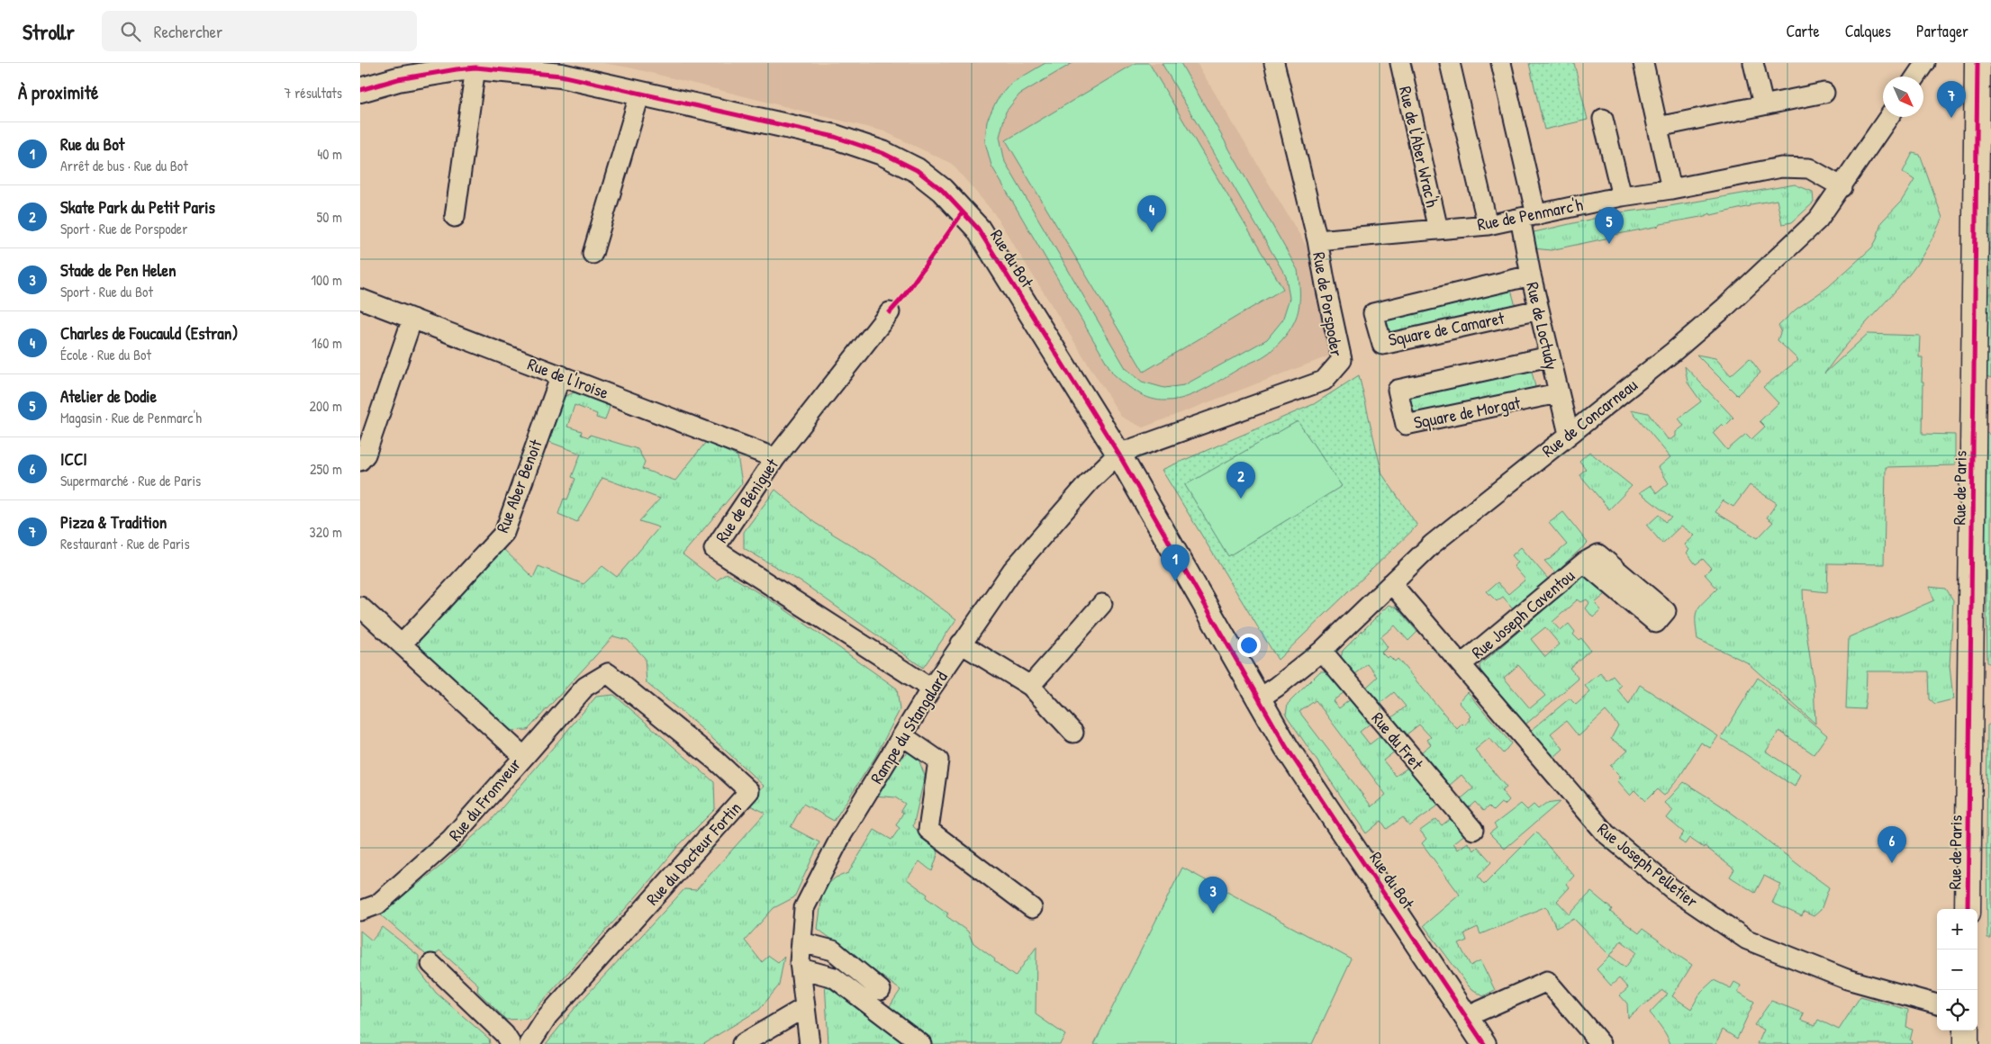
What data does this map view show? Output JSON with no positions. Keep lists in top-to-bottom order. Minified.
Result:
{"streets":{"main road":["Rue de Paris"],"street":["Rue de l'Aber Wrac'h","Rue de Penmarc'h","Rue du Bot","Rue de Porspoder","Rue de Loctudy","Square de Camaret","Rue de l'Iroise","Square de Morgat","Rue de Concarneau","Rue Aber Benoit","Rue de Béniguet","Rue Joseph Caventou","Rampe du Stangalard","Rue du Fret","Rue du Fromveur","Rue du Docteur Fortin","Rue Joseph Pelletier"]},"crossings":[["Rue de l'Aber Wrac'h","Rue de Penmarc'h"],["Rue de Penmarc'h","Rue de Porspoder"],["Rue de Penmarc'h","Rue de Loctudy"],["Rue de Penmarc'h","Rue de Concarneau"],["Rue du Bot","Rue de Porspoder"],["Rue du Bot","Rue de Concarneau"],["Rue du Bot","Rampe du Stangalard"],["Rue de Porspoder","Rampe du Stangalard"],["Rue de Loctudy","Square de Camaret"],["Rue de Loctudy","Square de Morgat"],["Rue de Loctudy","Rue de Concarneau"],["Rue de l'Iroise","Rue Aber Benoit"],["Rue de l'Iroise","Rue de Béniguet"],["Rue de Concarneau","Rue du Fret"],["Rue de Concarneau","Rue Joseph Pelletier"],["Rue Aber Benoit","Rue du Fromveur"],["Rue de Béniguet","Rampe du Stangalard"],["Rue Joseph Caventou","Rue Joseph Pelletier"],["Rue du Fromveur","Rue du Docteur Fortin"]],"north":"bottom right","page":{"header":"Strollr","search":"Rechercher","nav":["Carte","Calques","Partager"],"heading":["À proximité","7 résultats"],"pins":["7","4","5","2","1","6","3"],"list":[{"mark":"1","name":"Rue du Bot","note":"Arrêt de bus · Rue du Bot","value":"40 m"},{"mark":"2","name":"Skate Park du Petit Paris","note":"Sport · Rue de Porspoder","value":"50 m"},{"mark":"3","name":"Stade de Pen Helen","note":"Sport · Rue du Bot","value":"100 m"},{"mark":"4","name":"Charles de Foucauld (Estran)","note":"École · Rue du Bot","value":"160 m"},{"mark":"5","name":"Atelier de Dodie","note":"Magasin · Rue de Penmarc'h","value":"200 m"},{"mark":"6","name":"ICCI","note":"Supermarché · Rue de Paris","value":"250 m"},{"mark":"7","name":"Pizza & Tradition","note":"Restaurant · Rue de Paris","value":"320 m"}],"map_buttons":["+","−"]}}
